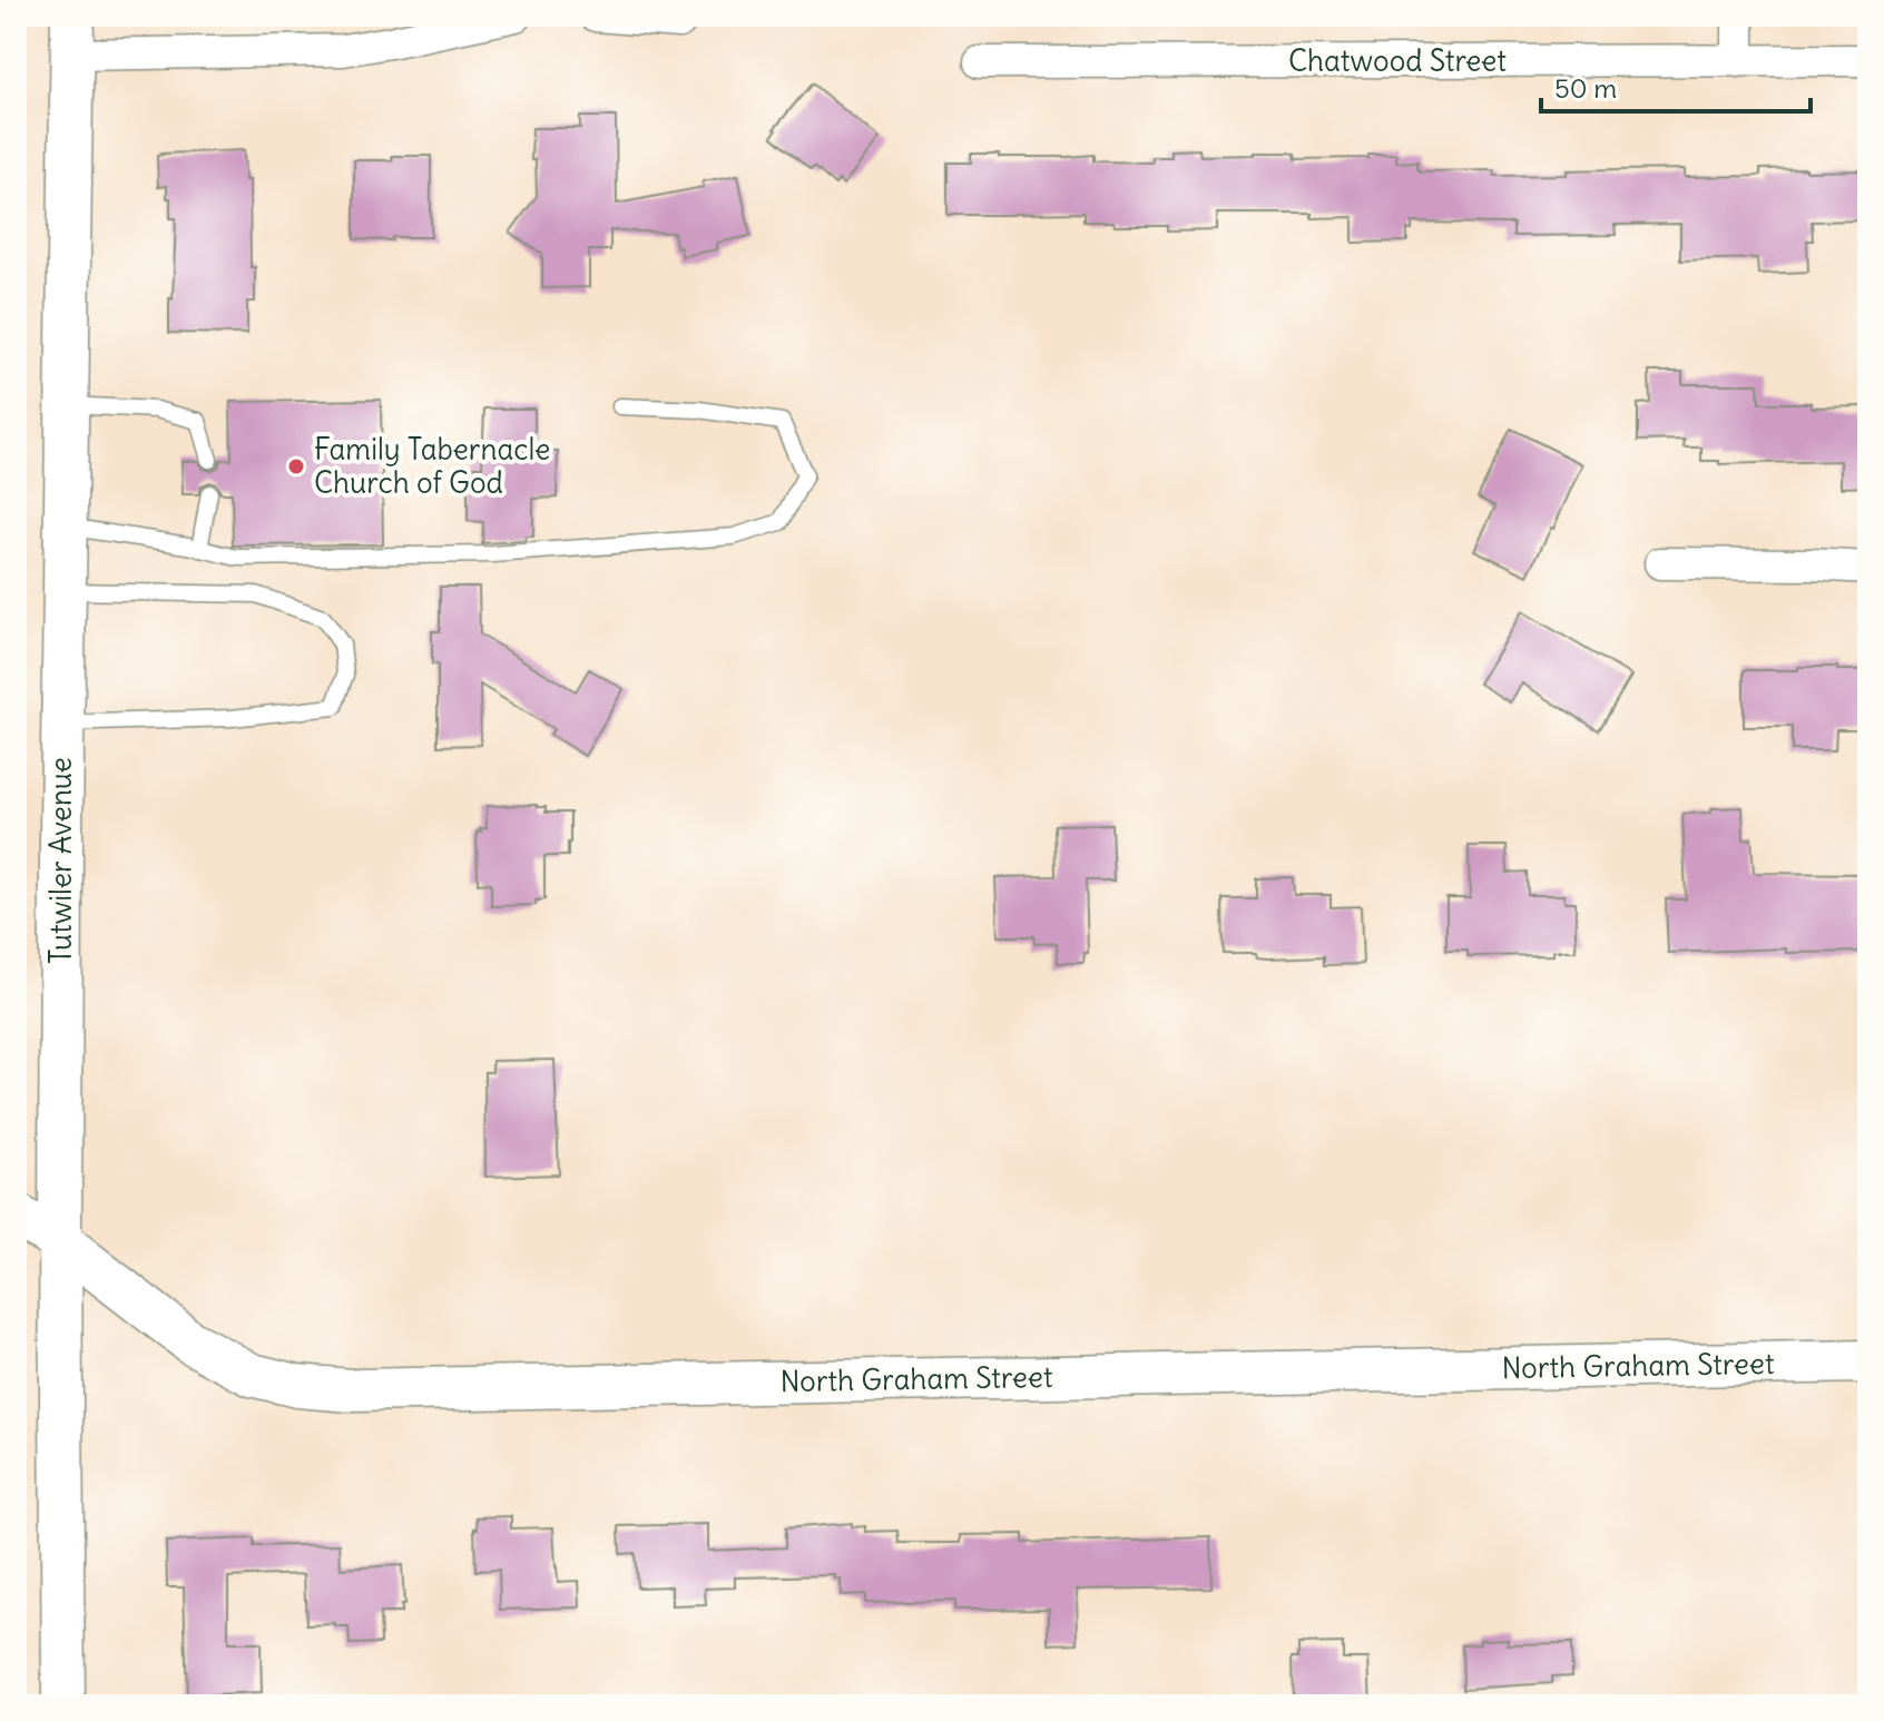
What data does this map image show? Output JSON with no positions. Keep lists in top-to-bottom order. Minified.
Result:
{"streets":{"main road":["Tutwiler Avenue","North Graham Street"],"street":["Chatwood Street"]},"crossings":[["Tutwiler Avenue","North Graham Street"]],"places":["Family Tabernacle Church of God"],"scale_bar":"50 m"}
